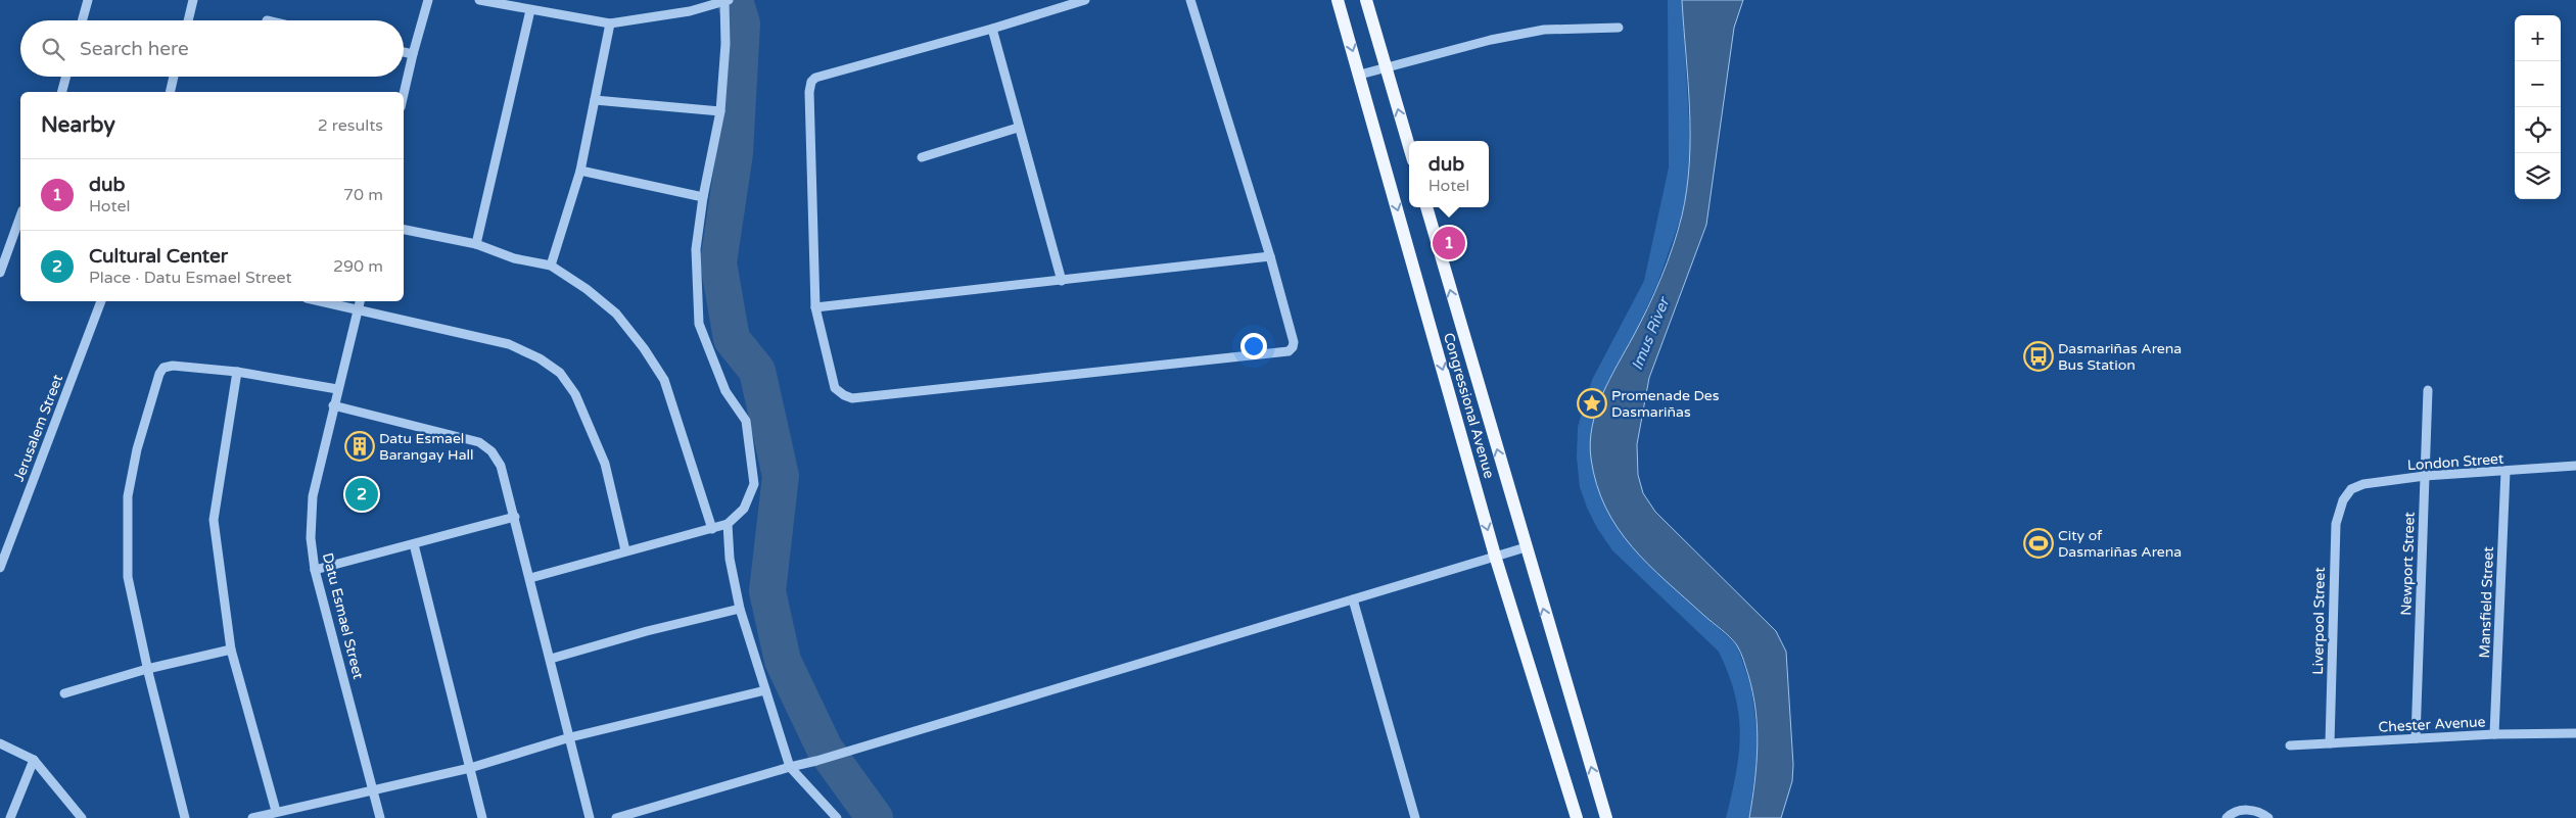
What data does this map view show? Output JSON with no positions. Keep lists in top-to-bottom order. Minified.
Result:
{"streets":{"main road":["Congressional Avenue"],"street":["Jerusalem Street","London Street","Newport Street","Mansfield Street","Datu Esmael Street","Liverpool Street","Chester Avenue"]},"crossings":[["London Street","Newport Street"],["London Street","Mansfield Street"],["London Street","Liverpool Street"],["Newport Street","Chester Avenue"],["Mansfield Street","Chester Avenue"],["Liverpool Street","Chester Avenue"]],"water":["Imus River"],"places":{"bus stop":["Dasmariñas Arena Bus Station"],"place":["Promenade Des Dasmariñas"],"building":["Datu Esmael Barangay Hall"],"sports":["City of Dasmariñas Arena"]},"page":{"map_buttons":["+","−"],"search":"Search here","heading":["Nearby","2 results"],"popup":["dub","Hotel"],"list":[{"mark":"1","name":"dub","note":"Hotel","value":"70 m"},{"mark":"2","name":"Cultural Center","note":"Place · Datu Esmael Street","value":"290 m"}],"pins":["1","2"]}}
